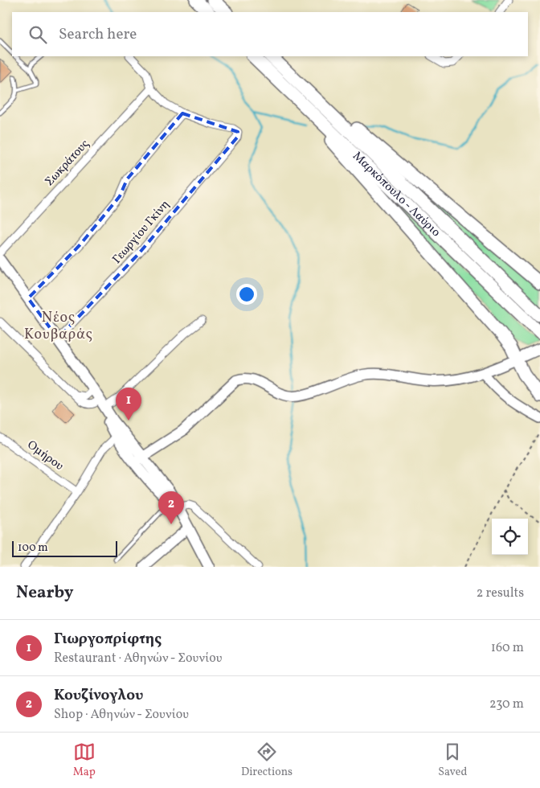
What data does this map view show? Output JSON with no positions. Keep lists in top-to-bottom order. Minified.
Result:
{"streets":{"highway":["Μαρκόπουλο - Λαύριο"],"street":["Σωκράτους","Γεωργίου Γκίνη","Ομήρου"]},"districts":["Νέος Κουβαράς"],"scale_bar":"100 m","page":{"search":"Search here","pins":["1","2"],"scale":"100 m","heading":["Nearby","2 results"],"list":[{"mark":"1","name":"Γιωργοπρίφτης","note":"Restaurant · Αθηνών - Σουνίου","value":"160 m"},{"mark":"2","name":"Κουζίνογλου","note":"Shop · Αθηνών - Σουνίου","value":"230 m"}],"nav":["Map","Directions","Saved"]}}
